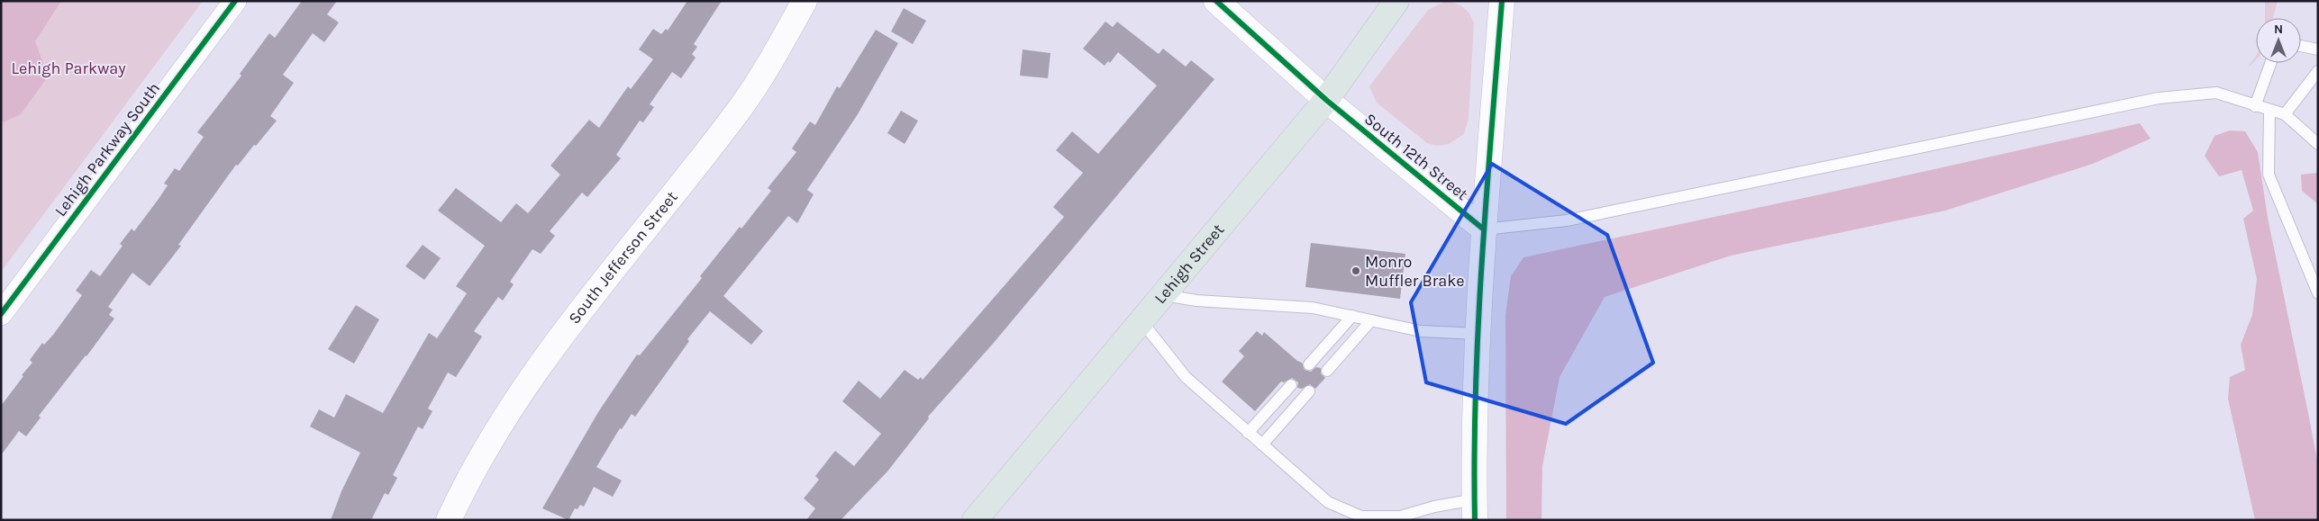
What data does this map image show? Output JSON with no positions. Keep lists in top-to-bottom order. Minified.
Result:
{"streets":{"main road":["Lehigh Street"],"street":["Lehigh Parkway South","South 12th Street","South Jefferson Street"]},"crossings":[["South 12th Street","Lehigh Street"]],"parks":["Lehigh Parkway"],"places":["Monro Muffler Brake"],"north":"top"}
